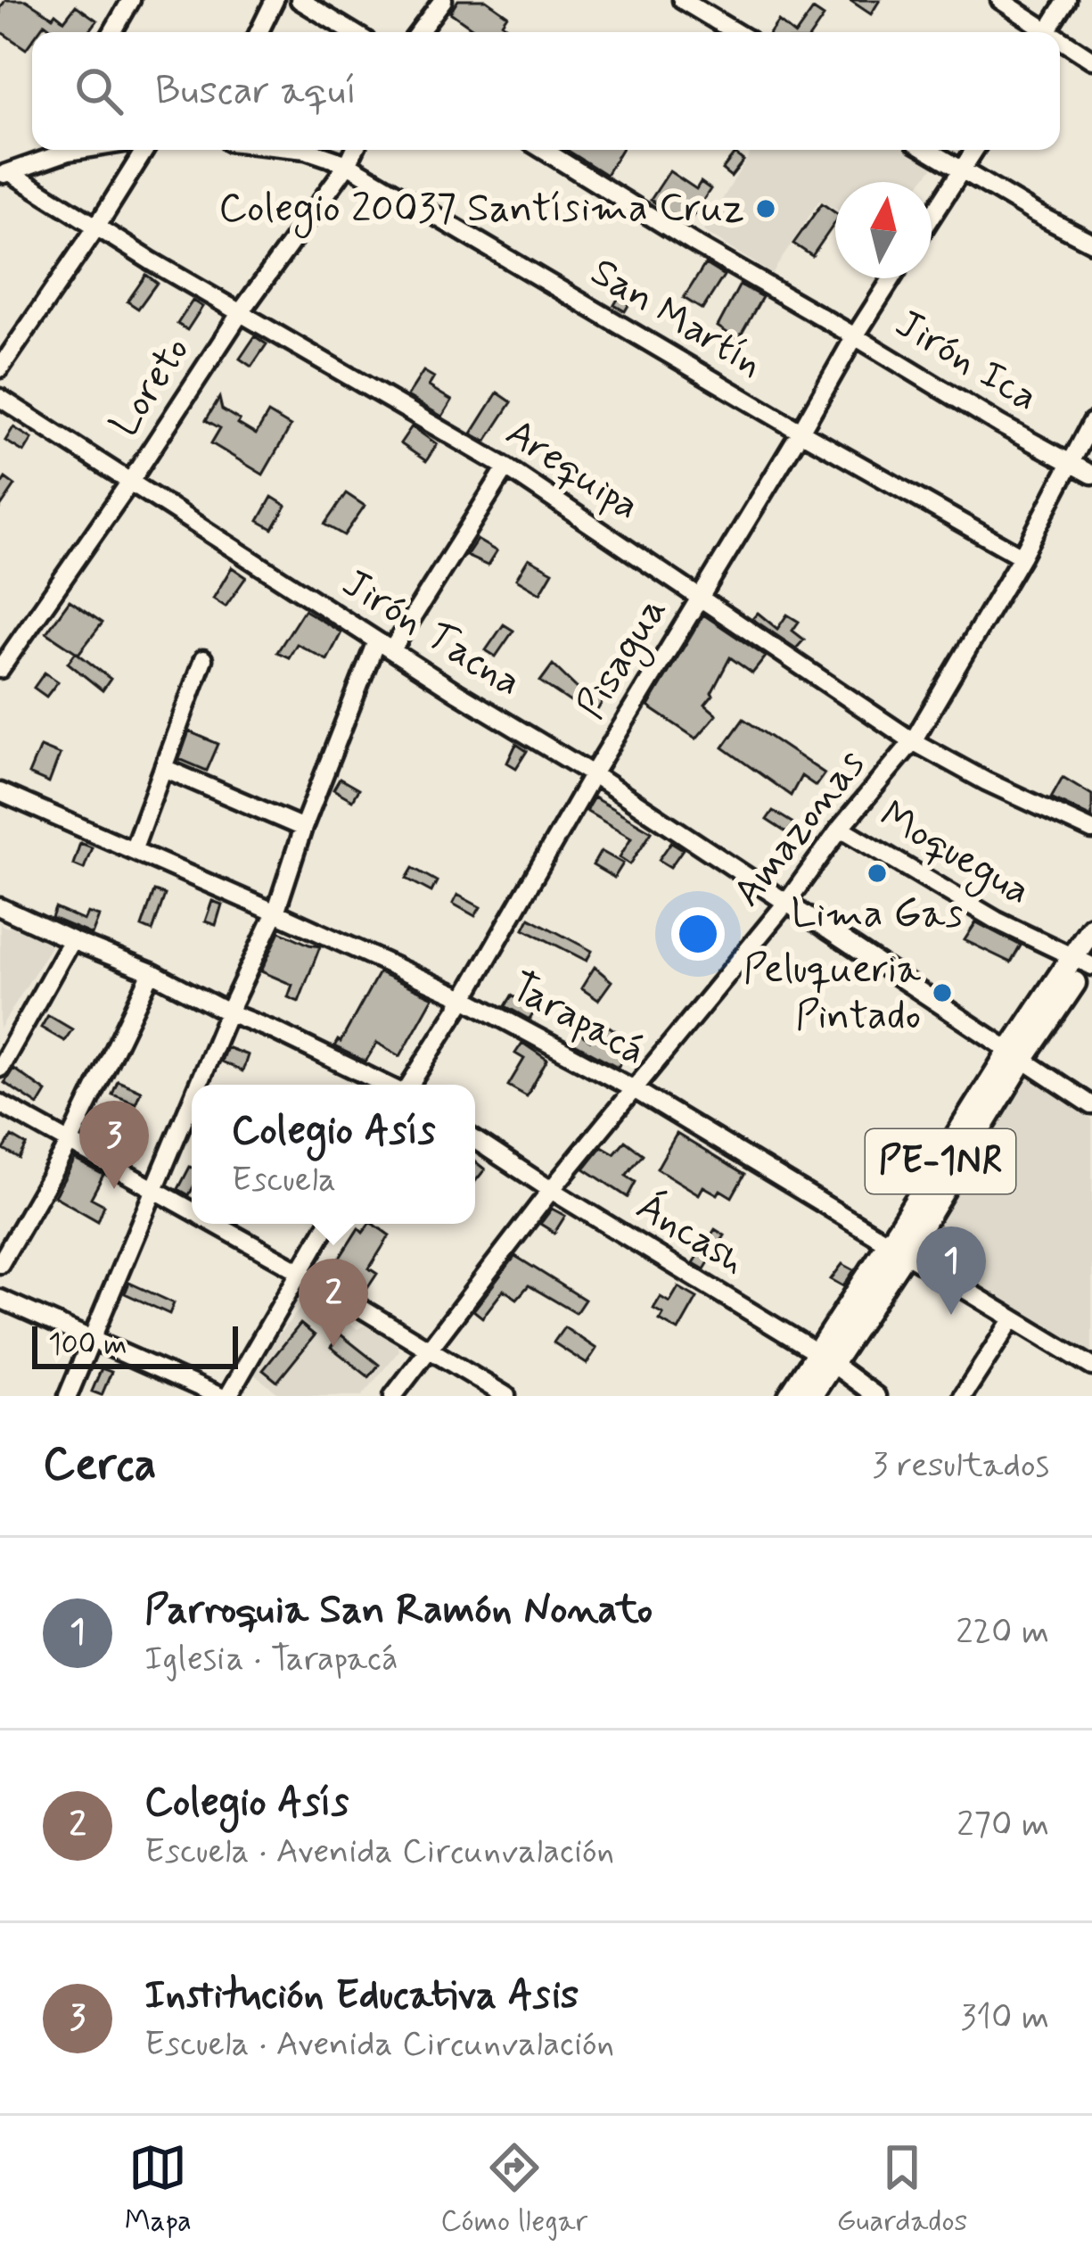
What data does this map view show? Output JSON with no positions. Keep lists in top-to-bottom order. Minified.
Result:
{"streets":{"main road":["PE-1NR"],"street":["San Martín","Jirón Ica","Loreto","Arequipa","Jirón Tacna","Pisagua","Amazonas","Moquegua","Tarapacá","Áncash"]},"crossings":[["San Martín","Loreto"],["San Martín","Pisagua"],["San Martín","Amazonas"],["Jirón Ica","Pisagua"],["Jirón Ica","Amazonas"],["Loreto","Arequipa"],["Loreto","Jirón Tacna"],["Arequipa","Pisagua"],["Arequipa","Amazonas"],["Jirón Tacna","Pisagua"],["Jirón Tacna","Amazonas"],["Jirón Tacna","PE-1NR"],["Pisagua","Tarapacá"],["Amazonas","Moquegua"],["Amazonas","Tarapacá"],["Amazonas","Áncash"],["Moquegua","PE-1NR"],["Tarapacá","PE-1NR"],["PE-1NR","Áncash"]],"places":["Colegio 20037 Santísima Cruz","Lima Gas","Peluqueria Pintado"],"scale_bar":"100 m","north":"top","page":{"search":"Buscar aquí","popup":["Colegio Asís","Escuela"],"pins":["3","1","2"],"scale":"100 m","heading":["Cerca","3 resultados"],"list":[{"mark":"1","name":"Parroquia San Ramón Nonato","note":"Iglesia · Tarapacá","value":"220 m"},{"mark":"2","name":"Colegio Asís","note":"Escuela · Avenida Circunvalación","value":"270 m"},{"mark":"3","name":"Institución Educativa Asis","note":"Escuela · Avenida Circunvalación","value":"310 m"}],"nav":["Mapa","Cómo llegar","Guardados"]}}
